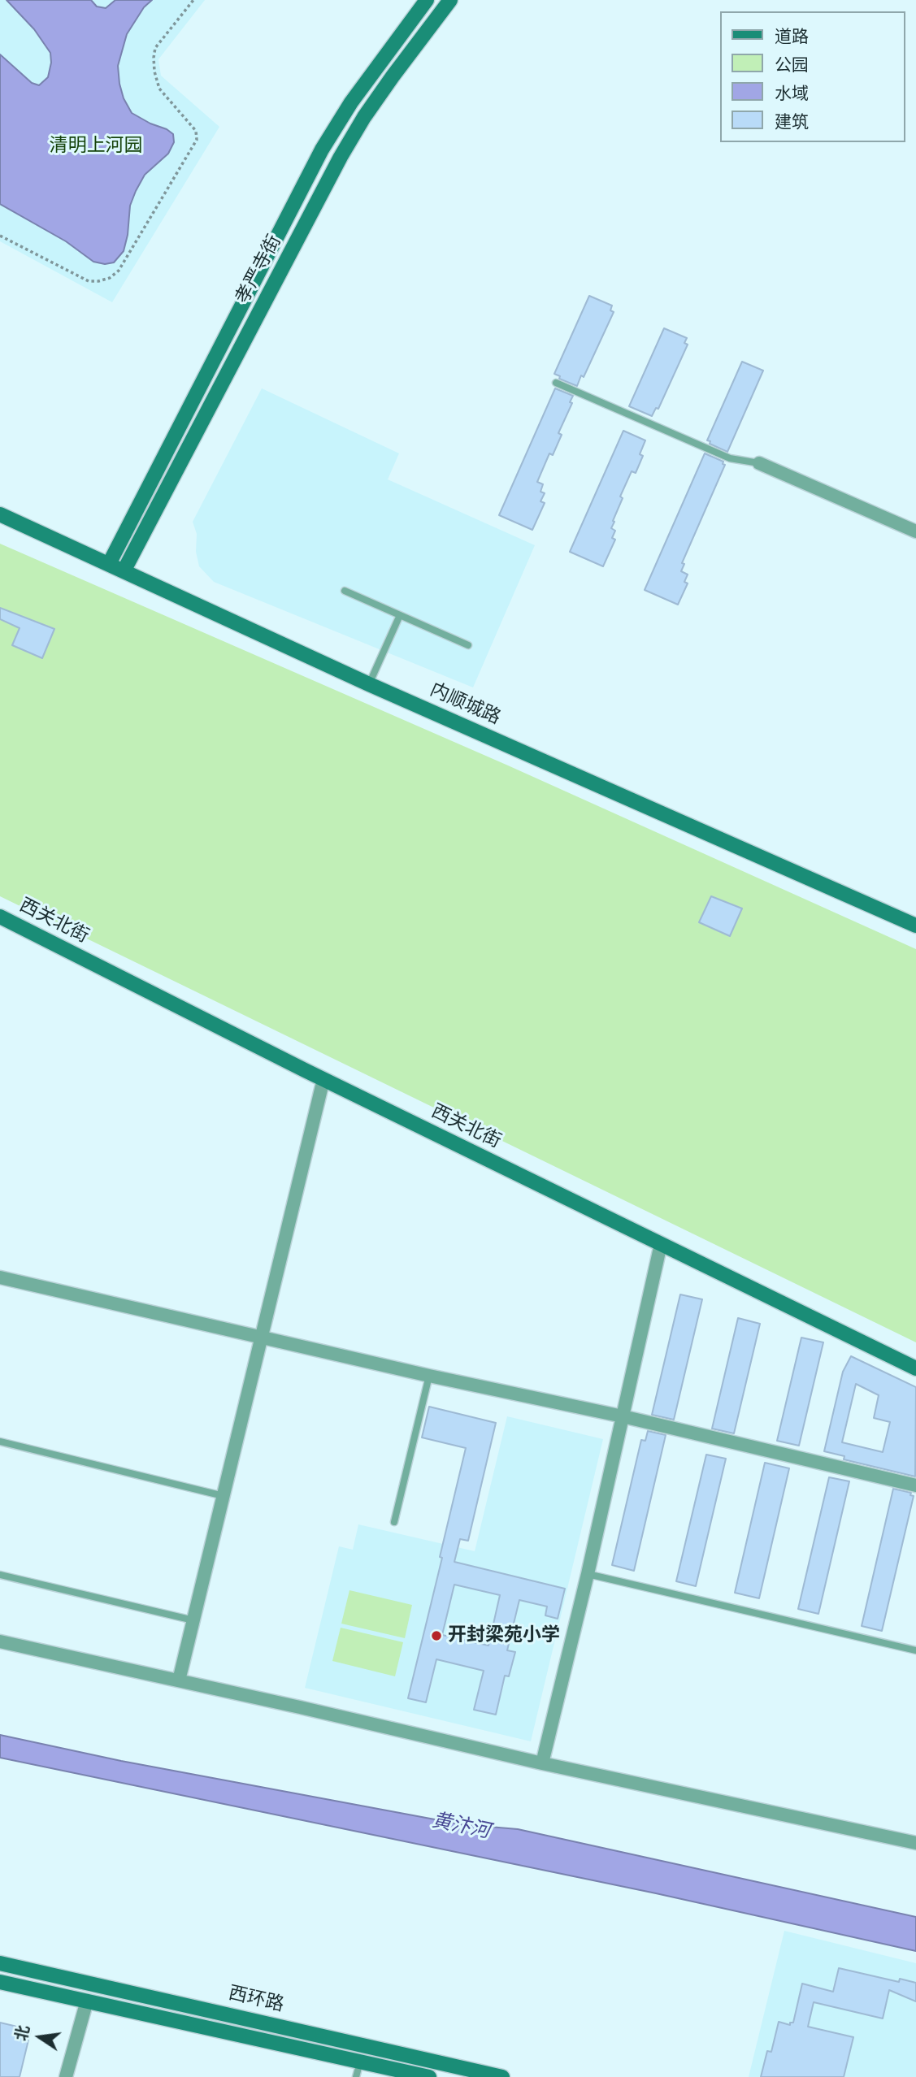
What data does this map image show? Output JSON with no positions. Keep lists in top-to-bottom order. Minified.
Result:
{"streets":{"street":["孝严寺街","内顺城路","西关北街","西环路"]},"crossings":[["孝严寺街","内顺城路"]],"water":["黄汴河"],"parks":["清明上河园"],"places":["开封梁苑小学"],"legend":["道路","公园","水域","建筑"],"north":"left"}
